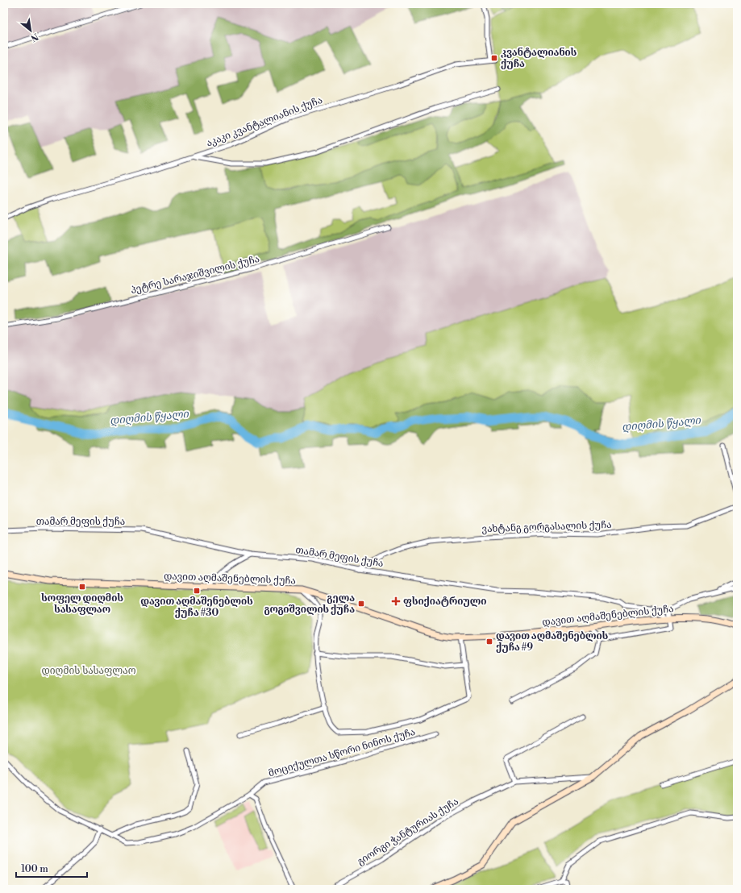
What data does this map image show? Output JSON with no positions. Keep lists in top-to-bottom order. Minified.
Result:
{"streets":{"street":["აკაკი კვანტალიანის ქუჩა","პეტრე სარაჯიშვილის ქუჩა","თამარ მეფის ქუჩა","ვახტანგ გორგასალის ქუჩა","დავით აღმაშენებლის ქუჩა","მოციქულთა სწორი ნინოს ქუჩა","გიორგი ჭანტურიას ქუჩა"]},"crossings":[["თამარ მეფის ქუჩა","ვახტანგ გორგასალის ქუჩა"],["თამარ მეფის ქუჩა","დავით აღმაშენებლის ქუჩა"]],"water":["დიღმის წყალი"],"parks":["დიღმის სასაფლაო"],"places":{"transit":["კვანტალიანის ქუჩა","სოფელ დიღმის სასაფლაო","დავით აღმაშენებლის ქუჩა #30","გელა გოგიშვილის ქუჩა","დავით აღმაშენებლის ქუჩა #9"],"health":["ფსიქიატრიული"]},"scale_bar":"100 m","north":"bottom right"}
